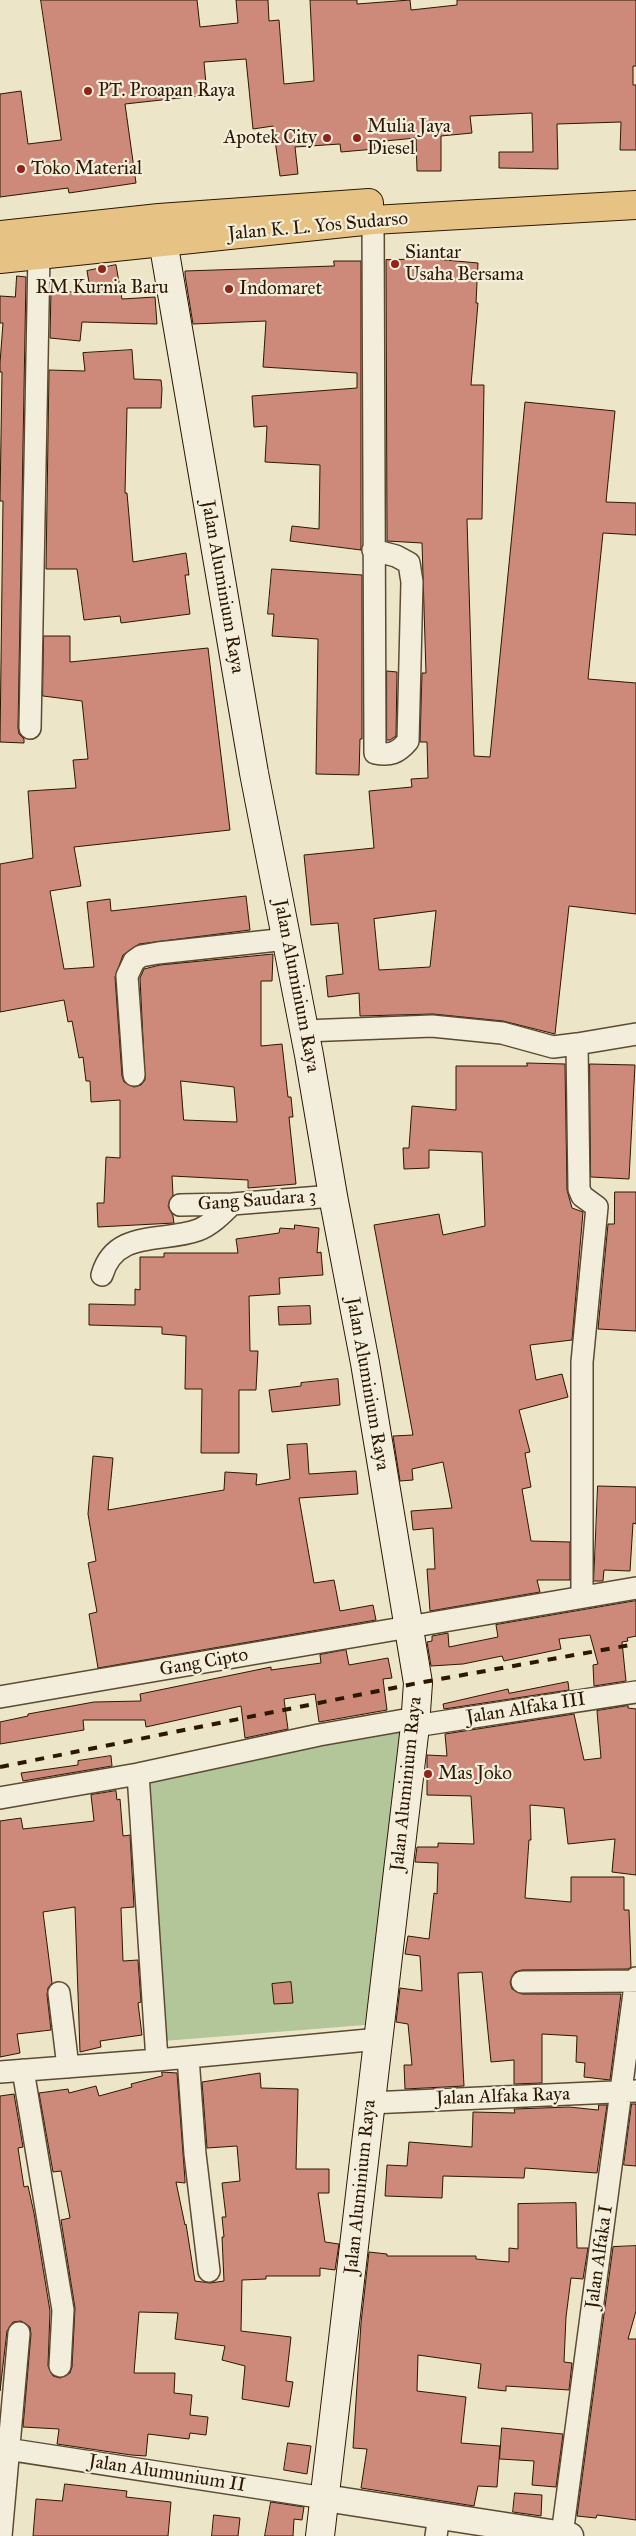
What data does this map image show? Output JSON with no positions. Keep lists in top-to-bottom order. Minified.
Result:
{"streets":{"highway":["Jalan K. L. Yos Sudarso"],"main road":["Jalan Aluminium Raya"],"street":["Gang Saudara 3","Gang Cipto","Jalan Alfaka III","Jalan Alfaka Raya","Jalan Alfaka I","Jalan Alumunium II"]},"crossings":[["Jalan K. L. Yos Sudarso","Jalan Aluminium Raya"],["Jalan Aluminium Raya","Gang Saudara 3"],["Jalan Aluminium Raya","Gang Cipto"],["Jalan Aluminium Raya","Jalan Alfaka III"],["Jalan Aluminium Raya","Jalan Alfaka Raya"],["Jalan Aluminium Raya","Jalan Alumunium II"],["Jalan Alfaka Raya","Jalan Alfaka I"]],"places":["PT. Proapan Raya","Apotek City","Mulia Jaya Diesel","Toko Material","Siantar Usaha Bersama","RM Kurnia Baru","Indomaret","Mas Joko"]}
